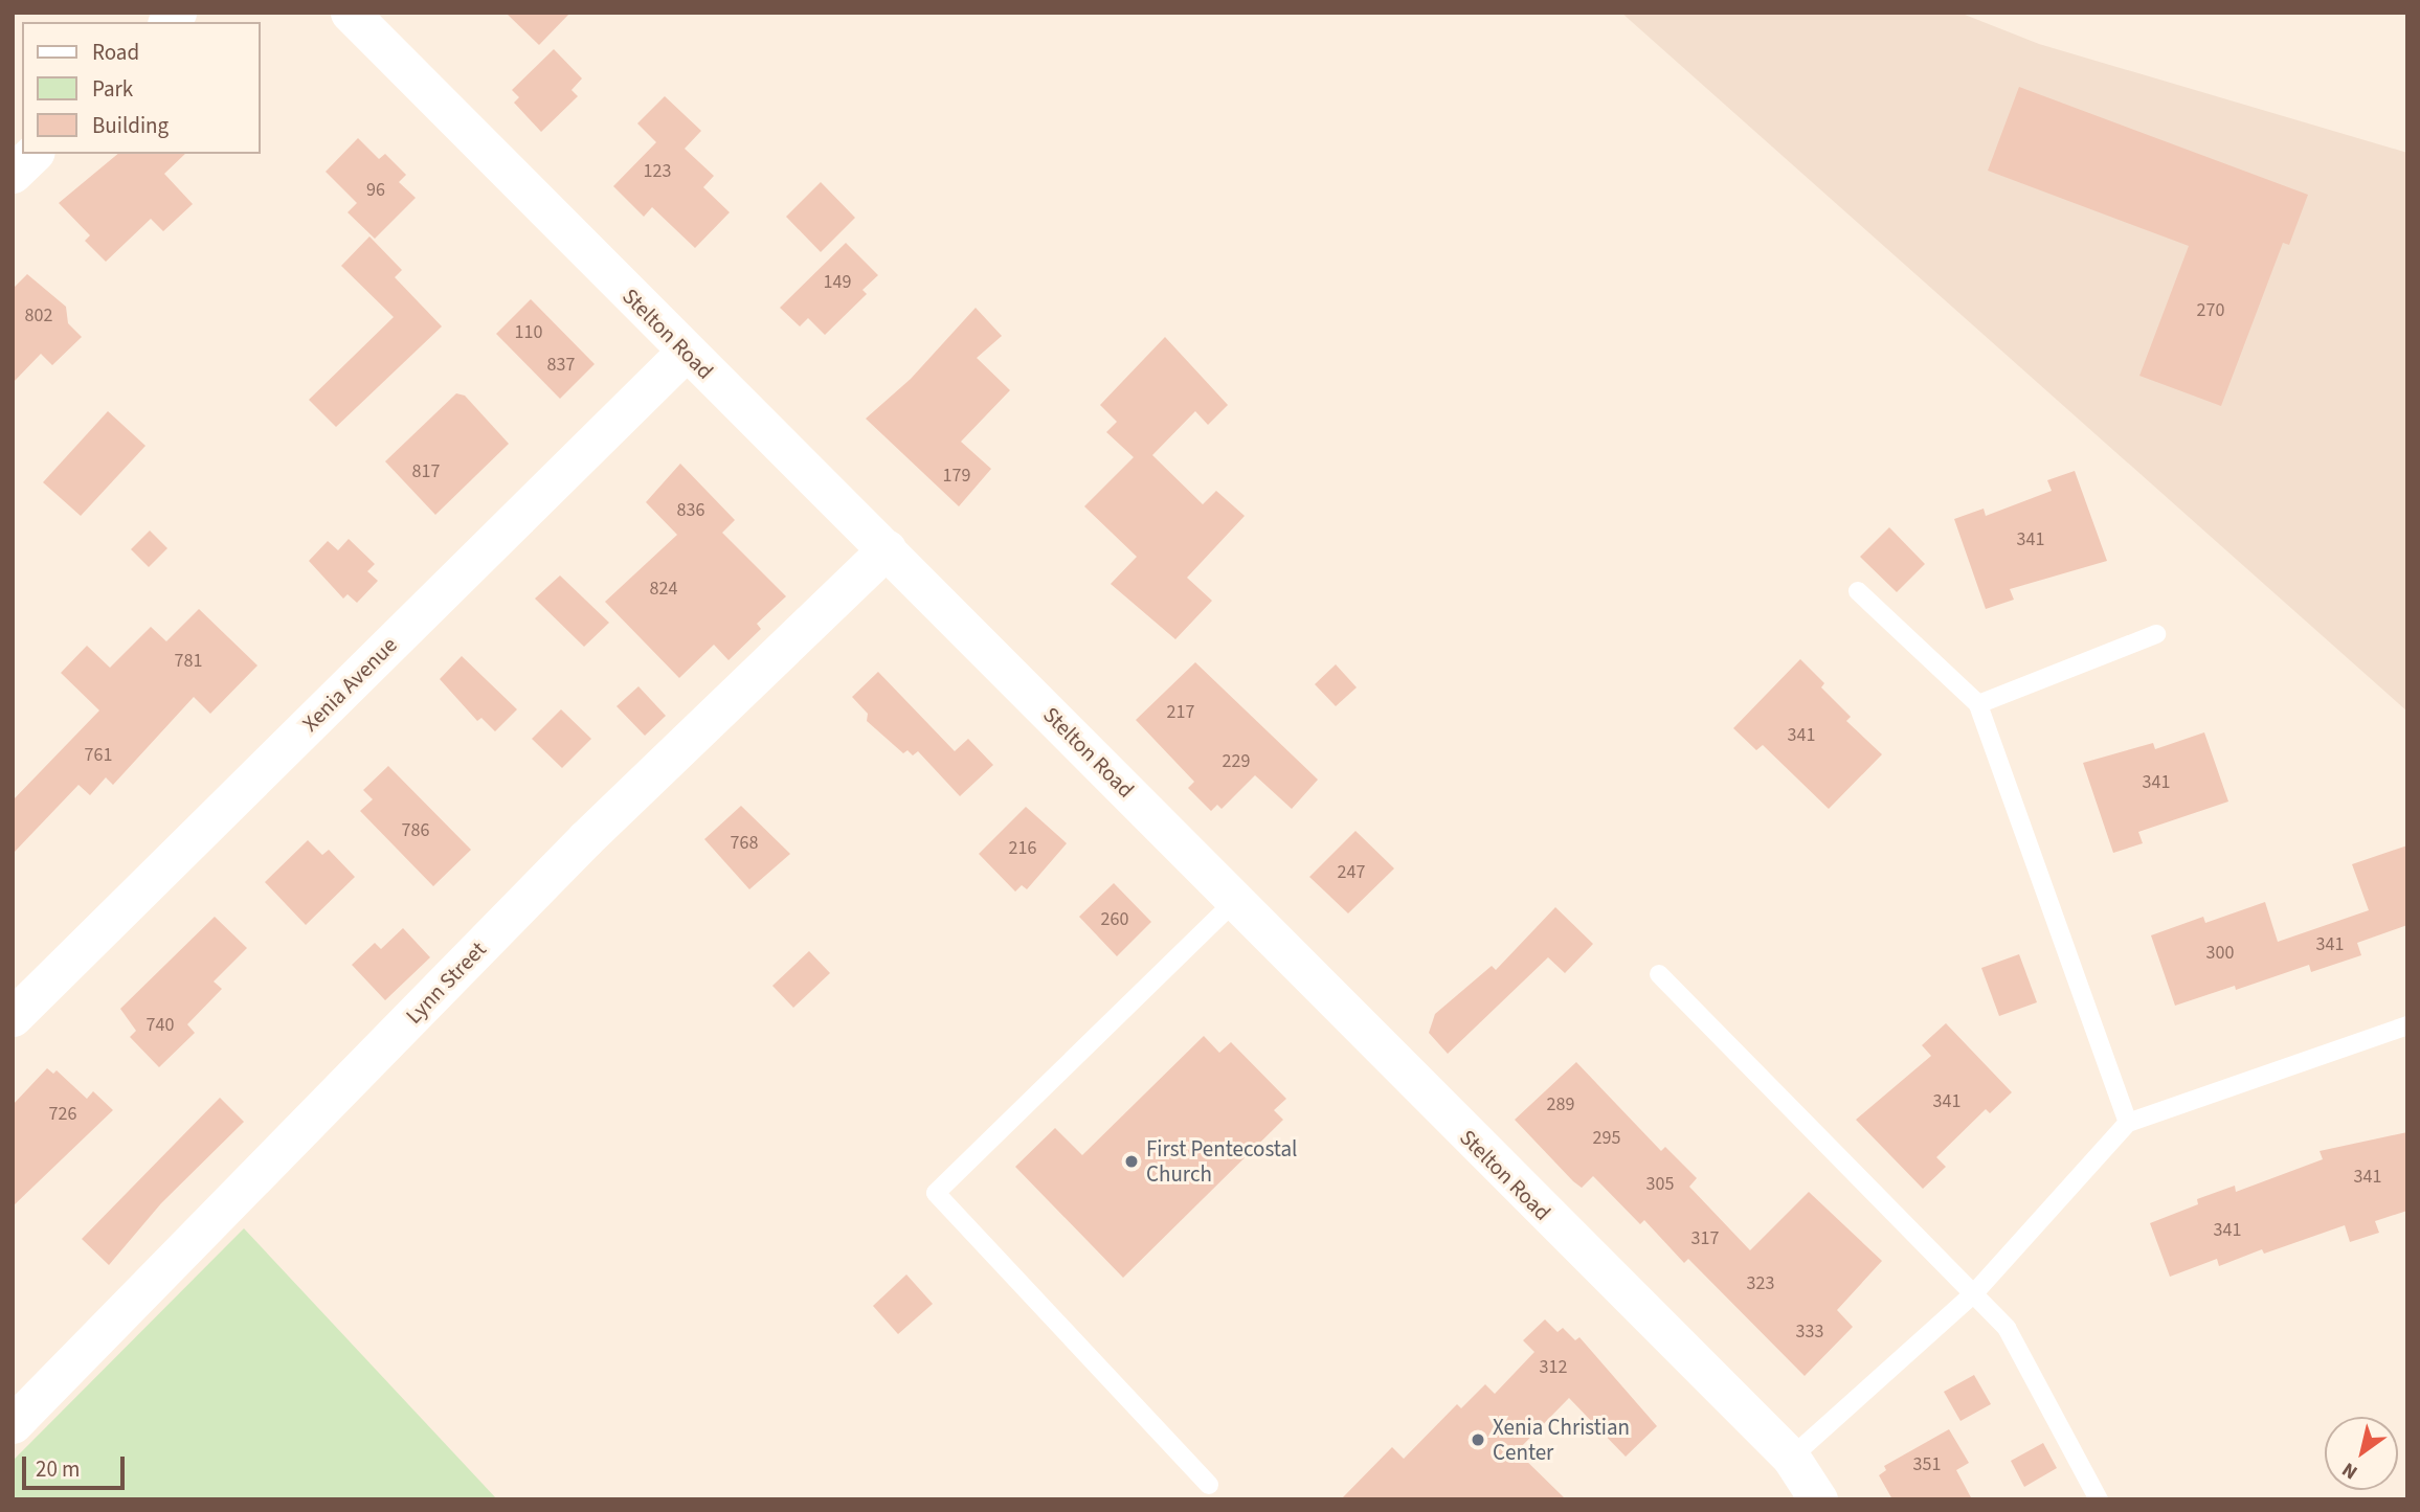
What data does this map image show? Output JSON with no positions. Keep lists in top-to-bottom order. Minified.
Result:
{"streets":{"street":["Stelton Road","Xenia Avenue","Lynn Street"]},"crossings":[["Stelton Road","Xenia Avenue"],["Stelton Road","Lynn Street"]],"places":["First Pentecostal Church","Xenia Christian Center"],"house_numbers":["123","96","149","270","802","110","837","817","179","836","341","824","781","217","341","761","229","341","786","768","216","247","260","341","300","740","341","289","726","295","341","305","341","317","323","333","312","351"],"legend":["Road","Park","Building"],"scale_bar":"20 m","north":"bottom left"}
